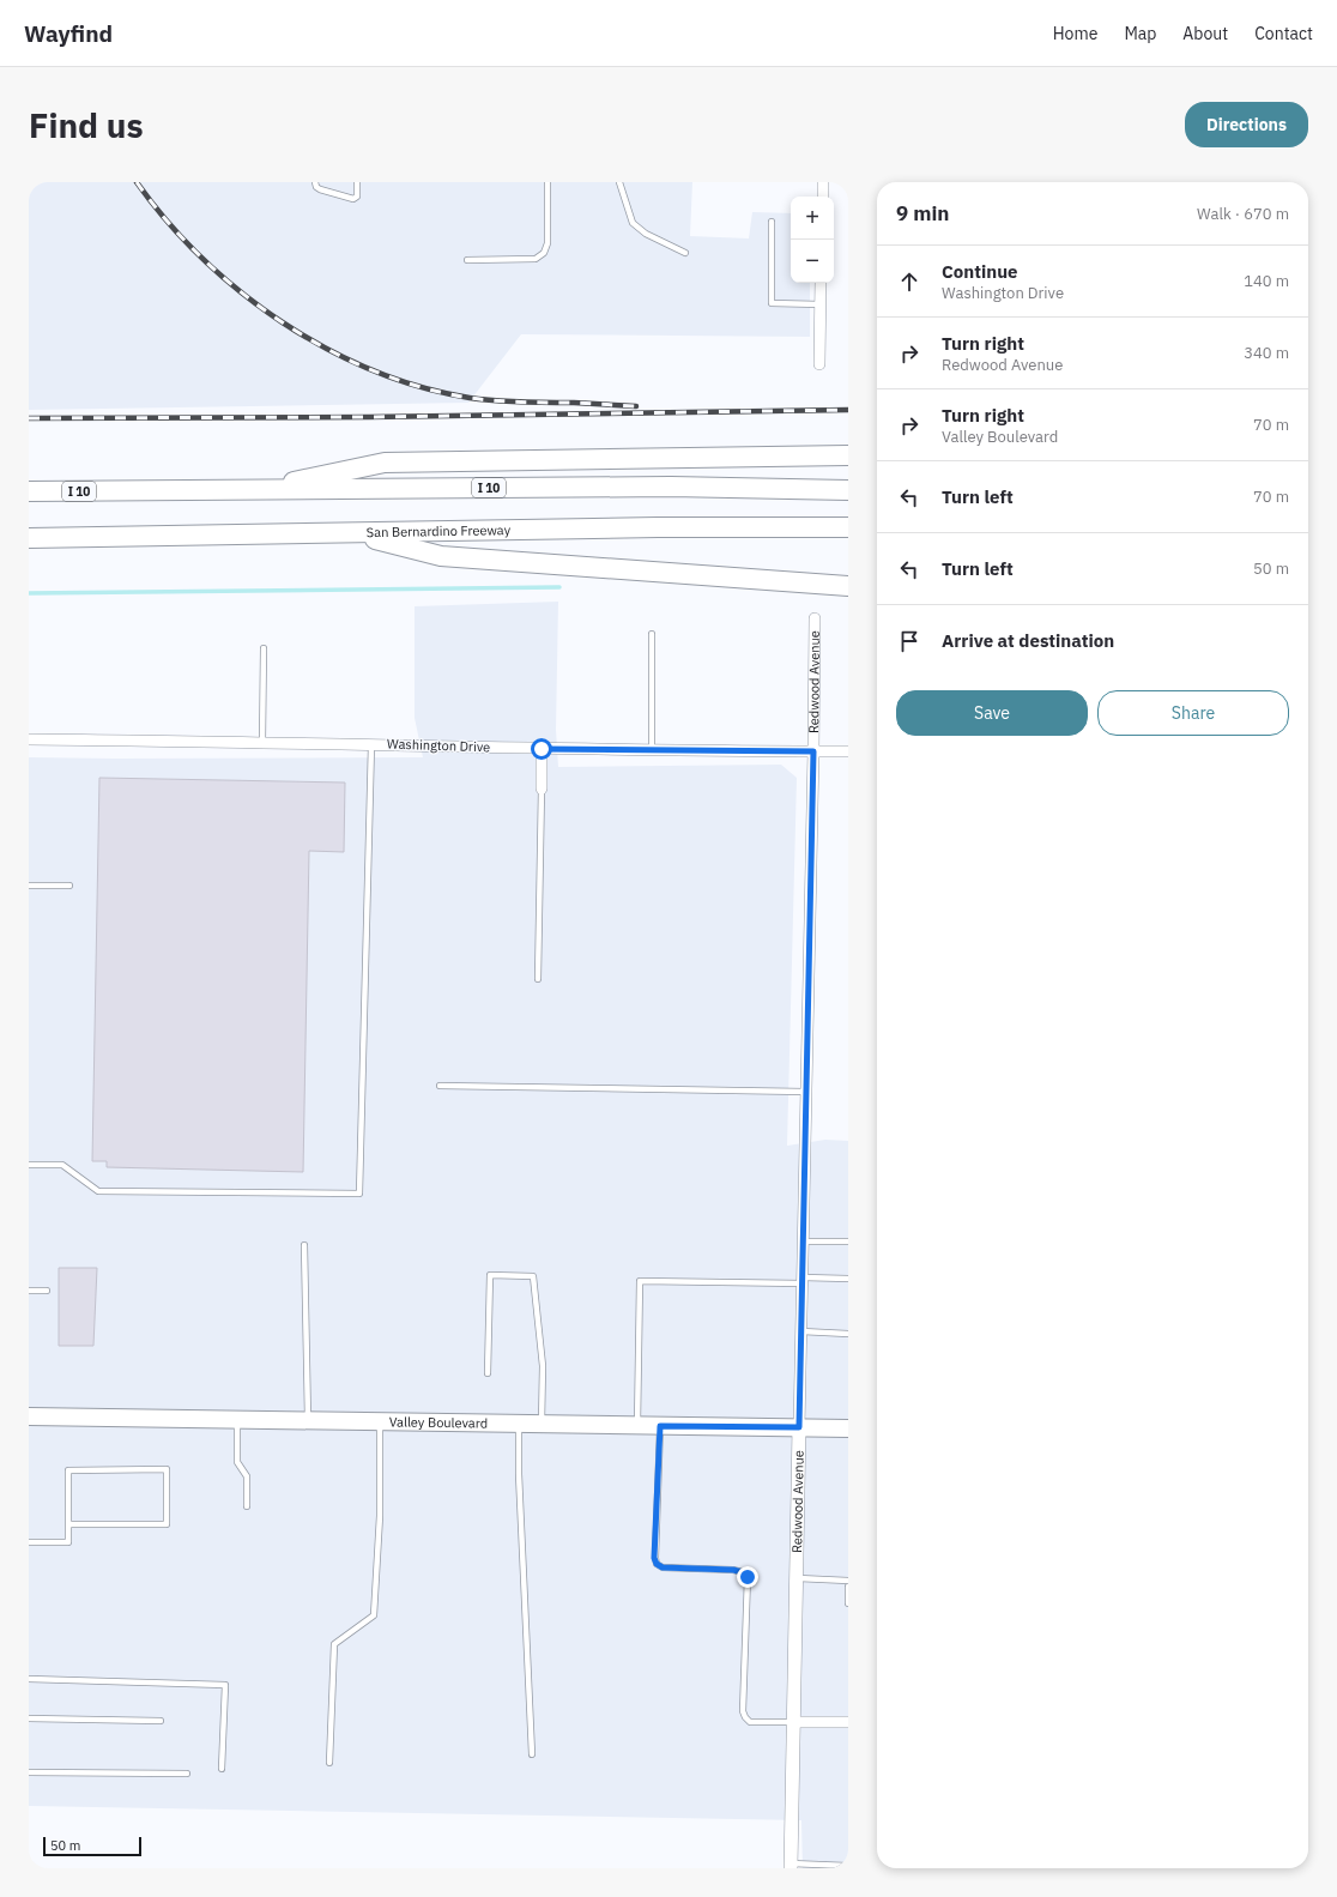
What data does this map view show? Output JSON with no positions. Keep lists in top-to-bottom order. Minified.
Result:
{"streets":{"highway":["I 10","San Bernardino Freeway"],"main road":["Valley Boulevard"],"street":["Redwood Avenue","Washington Drive"]},"crossings":[["Redwood Avenue","Washington Drive"],["Redwood Avenue","Valley Boulevard"]],"scale_bar":"50 m","page":{"header":"Wayfind","nav":["Home","Map","About","Contact"],"buttons":["Directions",["Save","Share"]],"title":"Find us","heading":["9 min","Walk · 670 m"],"map_buttons":["+","−"],"list":[["Continue","Washington Drive","140 m"],["Turn right","Redwood Avenue","340 m"],["Turn right","Valley Boulevard","70 m"],["Turn left","70 m"],["Turn left","50 m"],"Arrive at destination"],"scale":"50 m"}}
